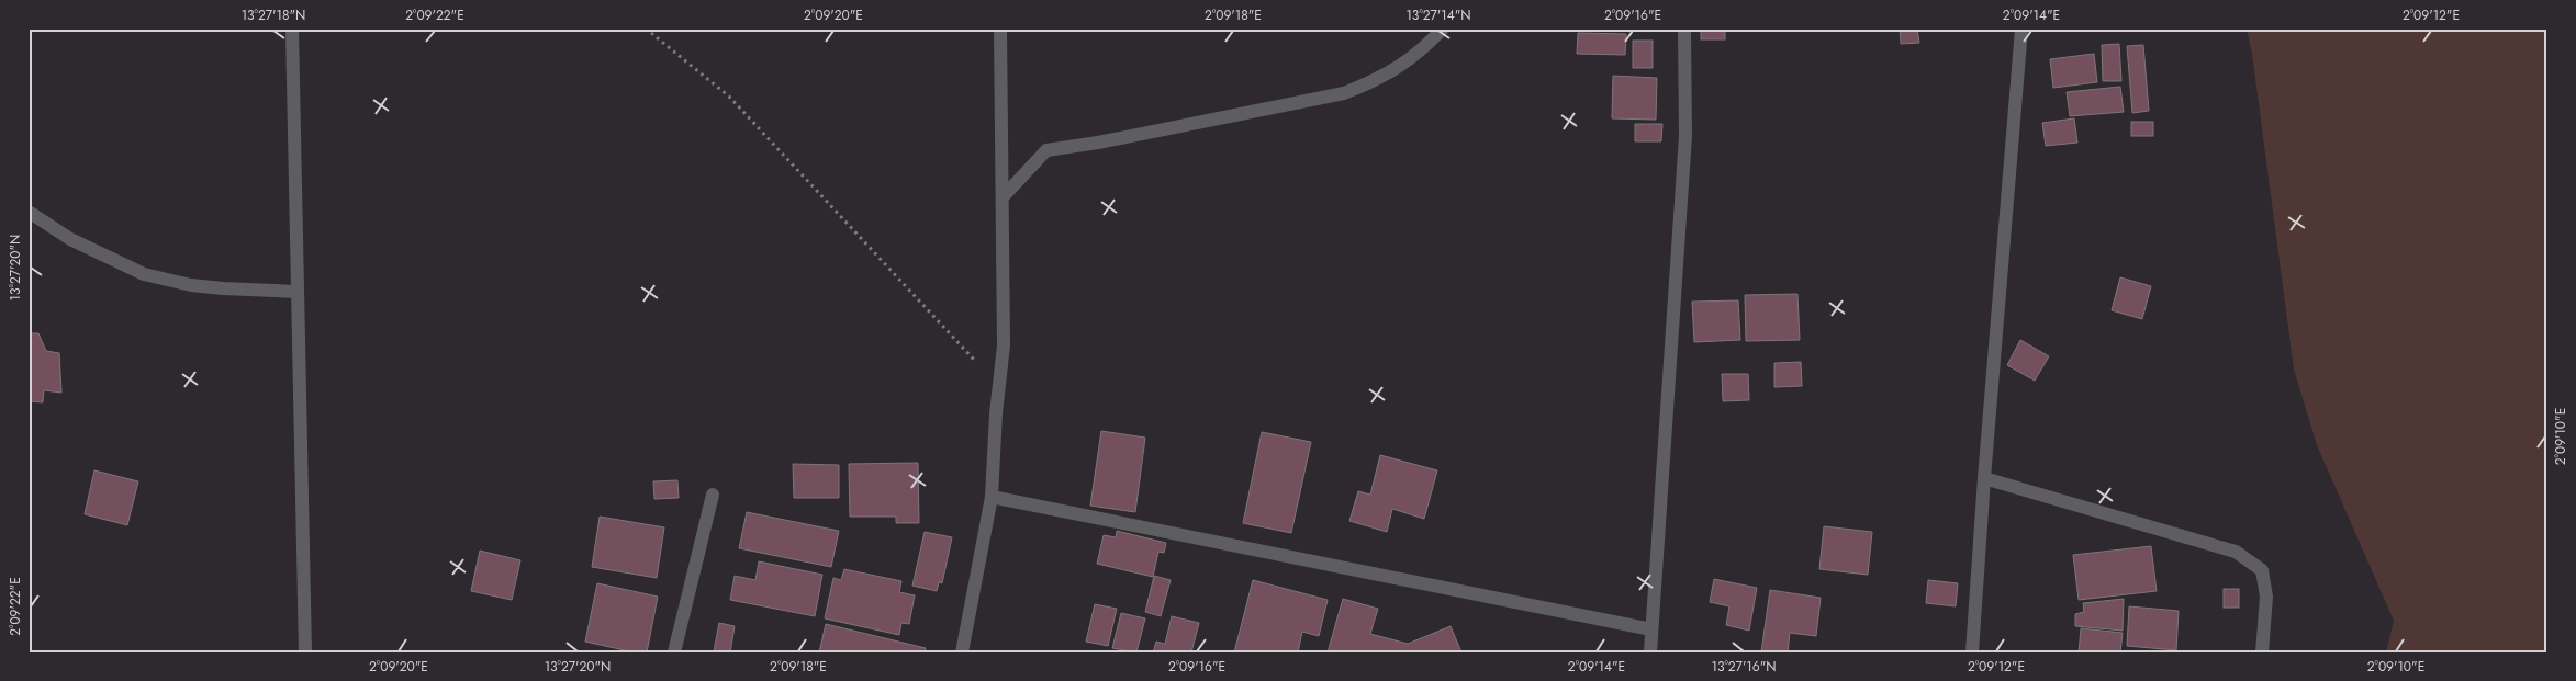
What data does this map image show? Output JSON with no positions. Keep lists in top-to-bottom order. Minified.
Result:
{"coordinates":["13°27'18\"N","2°09'22\"E","2°09'20\"E","2°09'18\"E","13°27'14\"N","2°09'16\"E","2°09'14\"E","2°09'12\"E","13°27'20\"N","2°09'10\"E","13°27'16\"N"]}
